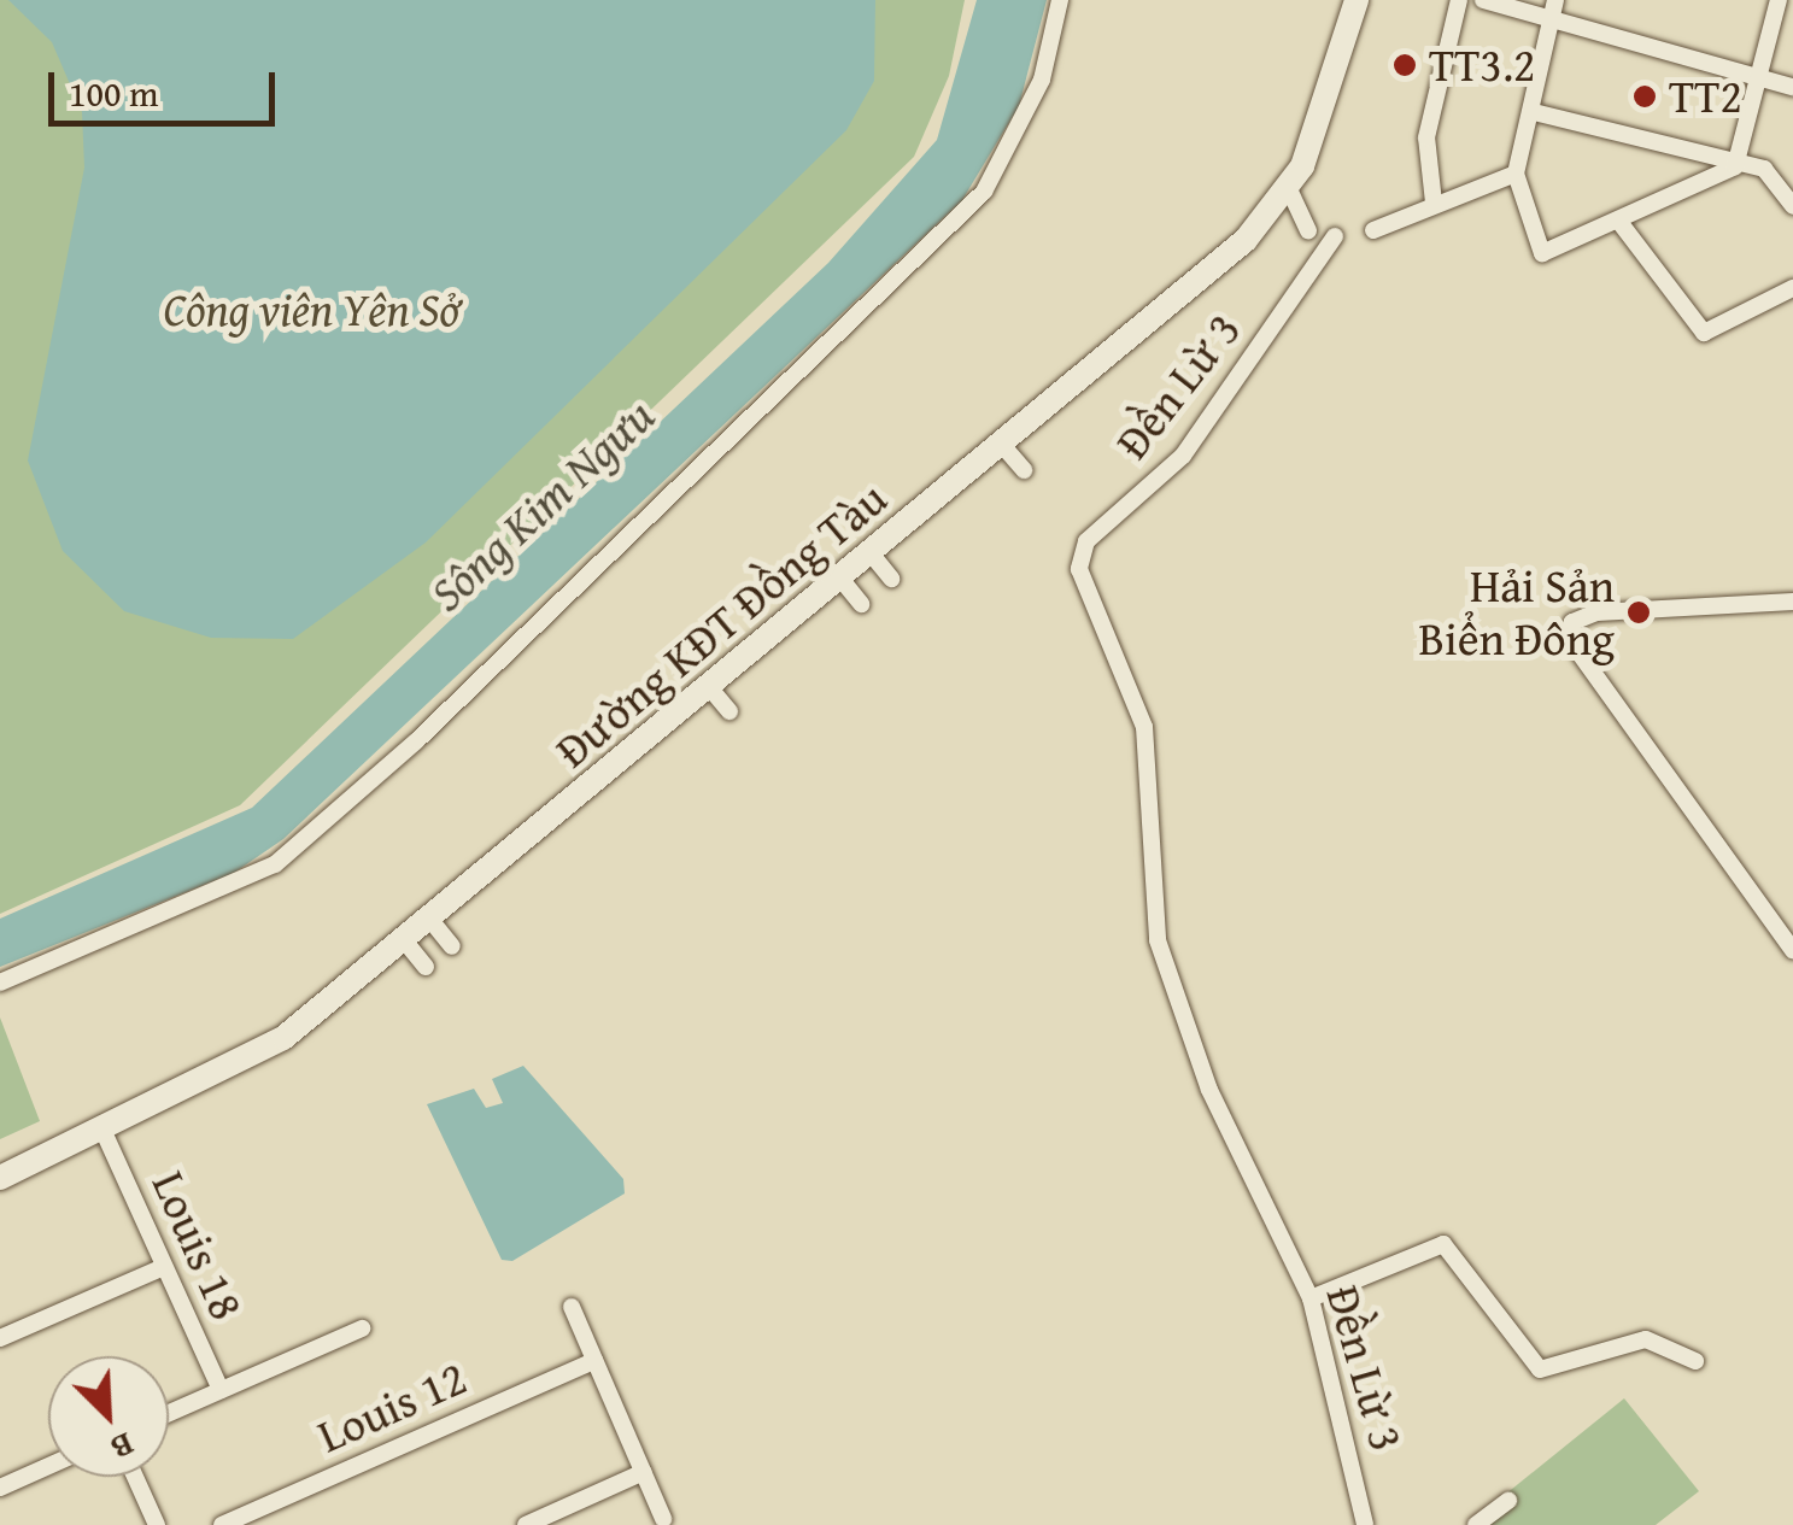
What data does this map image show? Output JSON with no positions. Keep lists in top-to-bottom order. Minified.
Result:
{"streets":{"main road":["Đường KĐT Đồng Tàu"],"street":["Đền Lừ 3","Louis 18","Louis 12"]},"crossings":[["Đường KĐT Đồng Tàu","Louis 18"]],"water":["Sông Kim Ngưu"],"parks":["Công viên Yên Sở"],"places":["TT3.2","TT2","Hải Sản Biển Đông"],"scale_bar":"100 m","north":"bottom right"}
